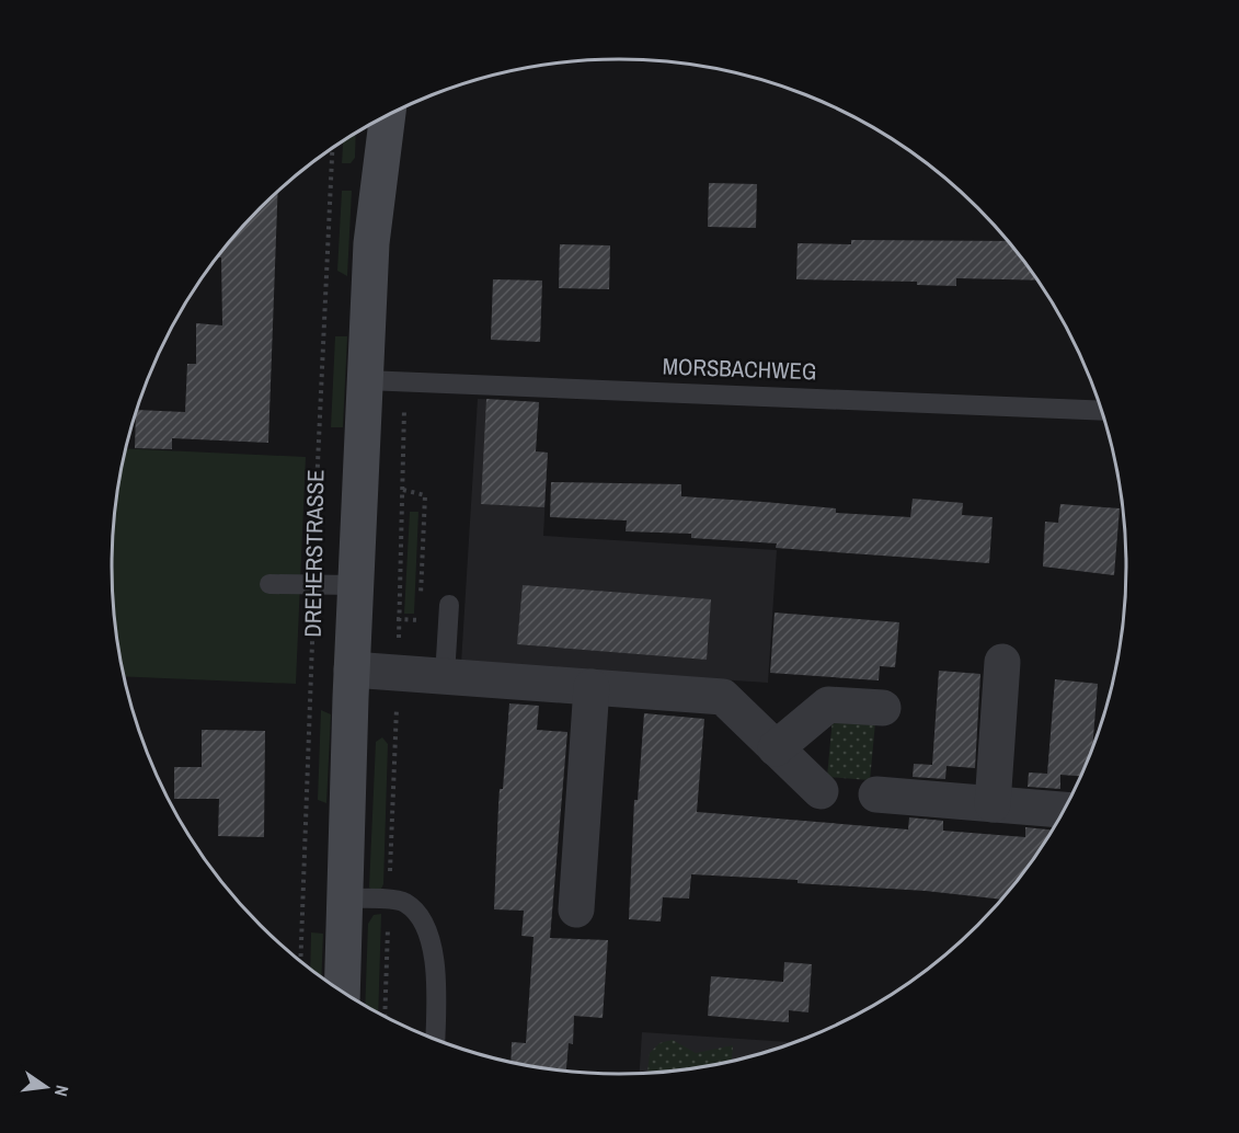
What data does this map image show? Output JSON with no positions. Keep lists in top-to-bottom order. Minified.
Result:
{"streets":{"main road":["DREHERSTRASSE"],"lane":["MORSBACHWEG"]},"crossings":[["MORSBACHWEG","DREHERSTRASSE"]],"north":"right"}
